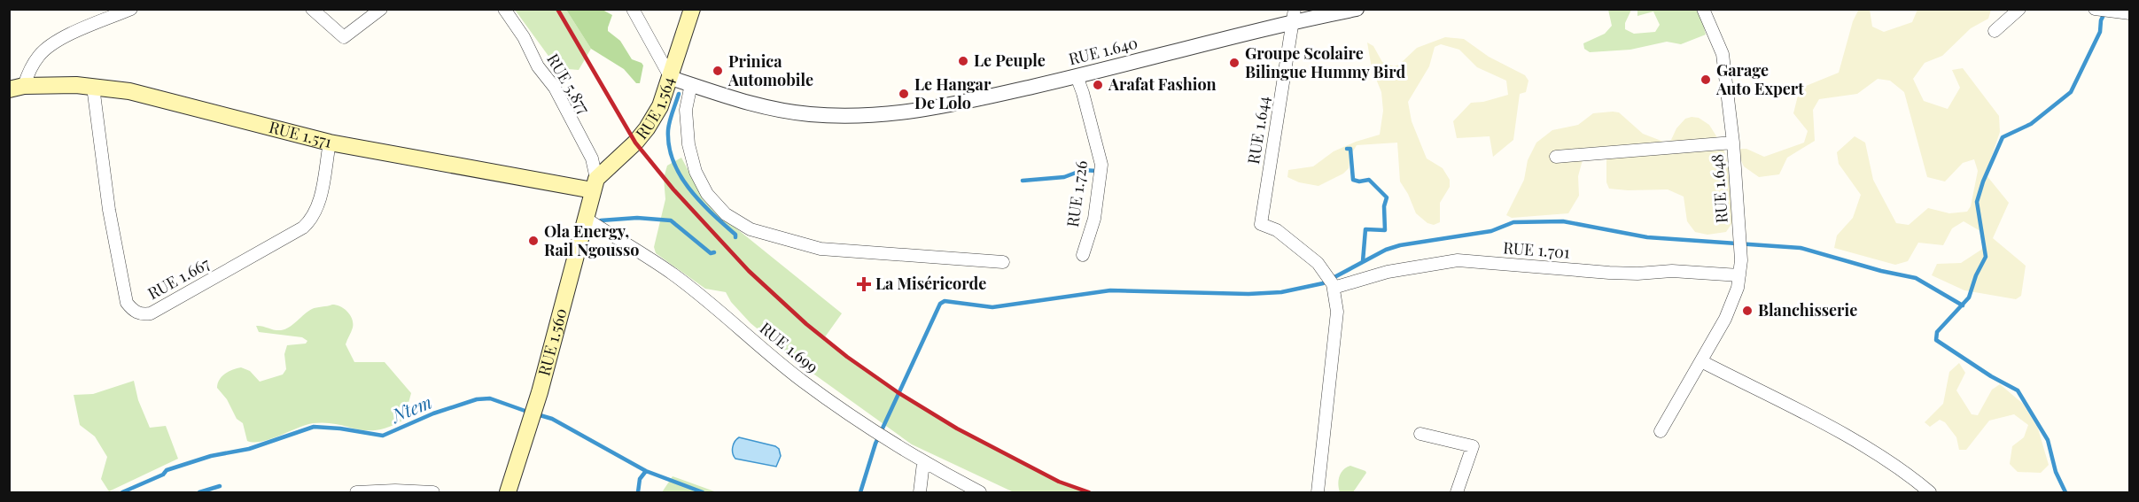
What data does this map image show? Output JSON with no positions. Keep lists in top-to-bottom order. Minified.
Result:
{"streets":{"main road":["RUE 1.564","RUE 1.571","RUE 1.560"],"street":["RUE 1.640","RUE 5.877","RUE 1.644","RUE 1.648","RUE 1.726","RUE 1.701","RUE 1.667","RUE 1.699"]},"crossings":[["RUE 1.640","RUE 1.564"],["RUE 1.640","RUE 1.644"],["RUE 1.640","RUE 1.726"],["RUE 5.877","RUE 1.564"],["RUE 5.877","RUE 1.571"],["RUE 5.877","RUE 1.560"],["RUE 1.564","RUE 1.571"],["RUE 1.564","RUE 1.560"],["RUE 1.644","RUE 1.701"],["RUE 1.571","RUE 1.667"],["RUE 1.571","RUE 1.560"],["RUE 1.648","RUE 1.701"],["RUE 1.560","RUE 1.699"]],"water":["Ntem"],"places":{"other":["Le Peuple","Groupe Scolaire Bilingue Hummy Bird","Prinica Automobile","Garage Auto Expert","Arafat Fashion","Le Hangar De Lolo","Ola Energy, Rail Ngousso","Blanchisserie"],"health":["La Miséricorde"]}}
